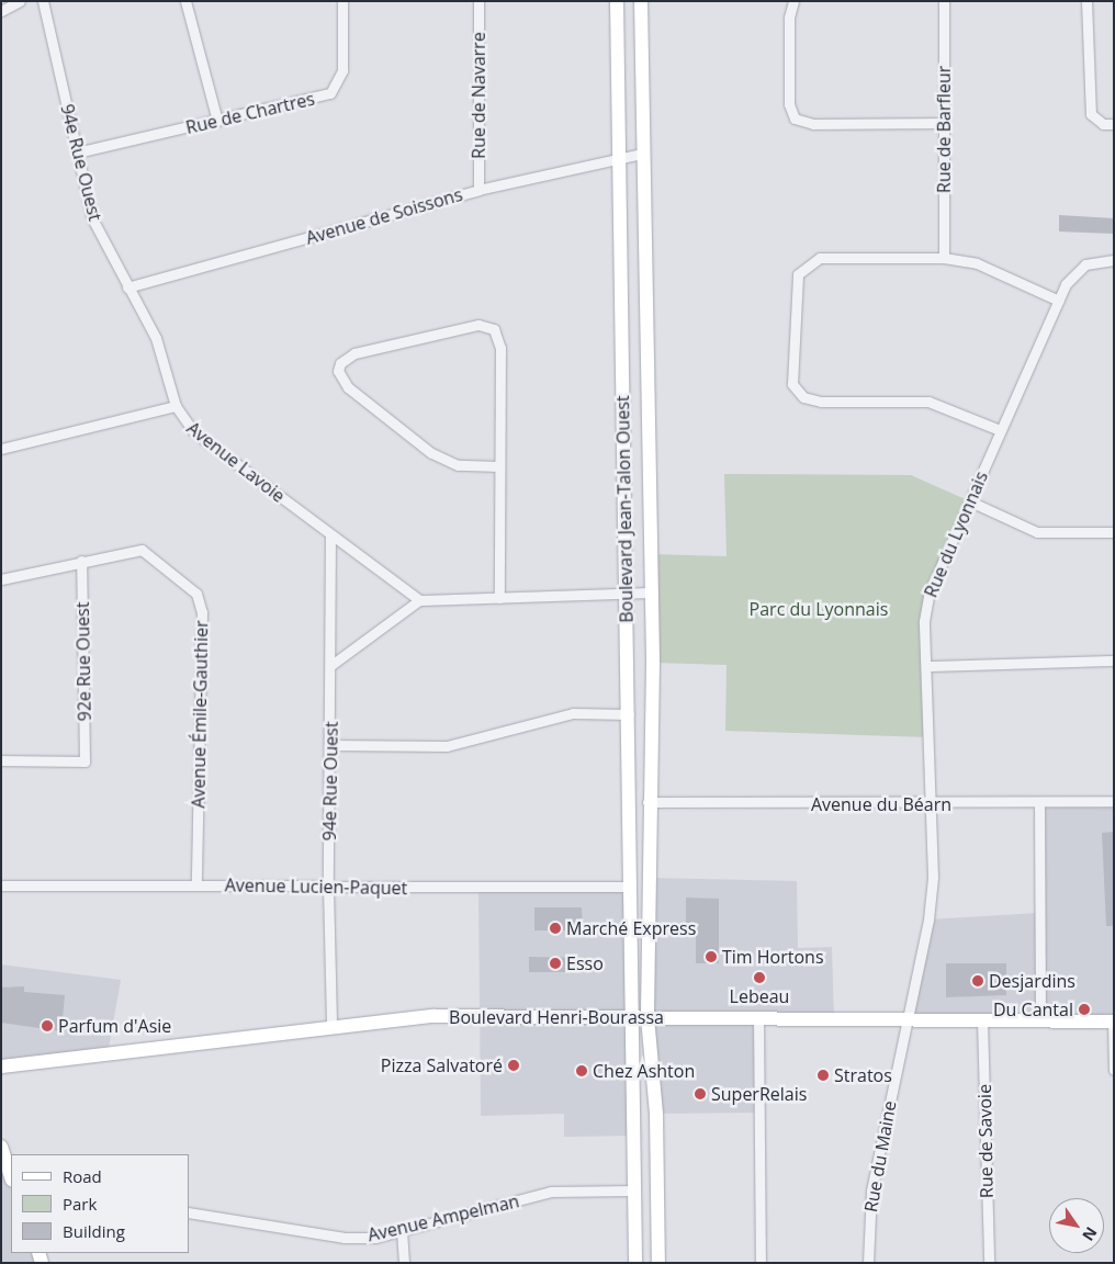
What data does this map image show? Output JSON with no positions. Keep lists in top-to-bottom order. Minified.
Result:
{"streets":{"street":["Rue de Navarre","Rue de Chartres","Rue de Barfleur","94e Rue Ouest","Avenue de Soissons","Avenue Lavoie","Boulevard Jean-Talon Ouest","Rue du Lyonnais","92e Rue Ouest","Avenue Émile-Gauthier","Avenue du Béarn","Avenue Lucien-Paquet","Boulevard Henri-Bourassa","Rue de Savoie","Rue du Maine","Avenue Ampelman"]},"crossings":[["Rue de Navarre","Avenue de Soissons"],["Rue de Chartres","94e Rue Ouest"],["94e Rue Ouest","Avenue de Soissons"],["94e Rue Ouest","Avenue Lavoie"],["94e Rue Ouest","Avenue Lucien-Paquet"],["94e Rue Ouest","Boulevard Henri-Bourassa"],["Avenue de Soissons","Boulevard Jean-Talon Ouest"],["Boulevard Jean-Talon Ouest","Avenue du Béarn"],["Boulevard Jean-Talon Ouest","Avenue Lucien-Paquet"],["Boulevard Jean-Talon Ouest","Boulevard Henri-Bourassa"],["Rue du Lyonnais","Avenue du Béarn"],["Rue du Lyonnais","Boulevard Henri-Bourassa"],["Rue du Lyonnais","Rue du Maine"],["92e Rue Ouest","Avenue Émile-Gauthier"],["Avenue Émile-Gauthier","Avenue Lucien-Paquet"],["Boulevard Henri-Bourassa","Rue de Savoie"],["Boulevard Henri-Bourassa","Rue du Maine"]],"parks":["Parc du Lyonnais"],"places":["Marché Express","Tim Hortons","Esso","Lebeau","Desjardins","Du Cantal","Parfum d'Asie","Pizza Salvatoré","Chez Ashton","Stratos","SuperRelais"],"legend":["Road","Park","Building"],"north":"bottom right"}
